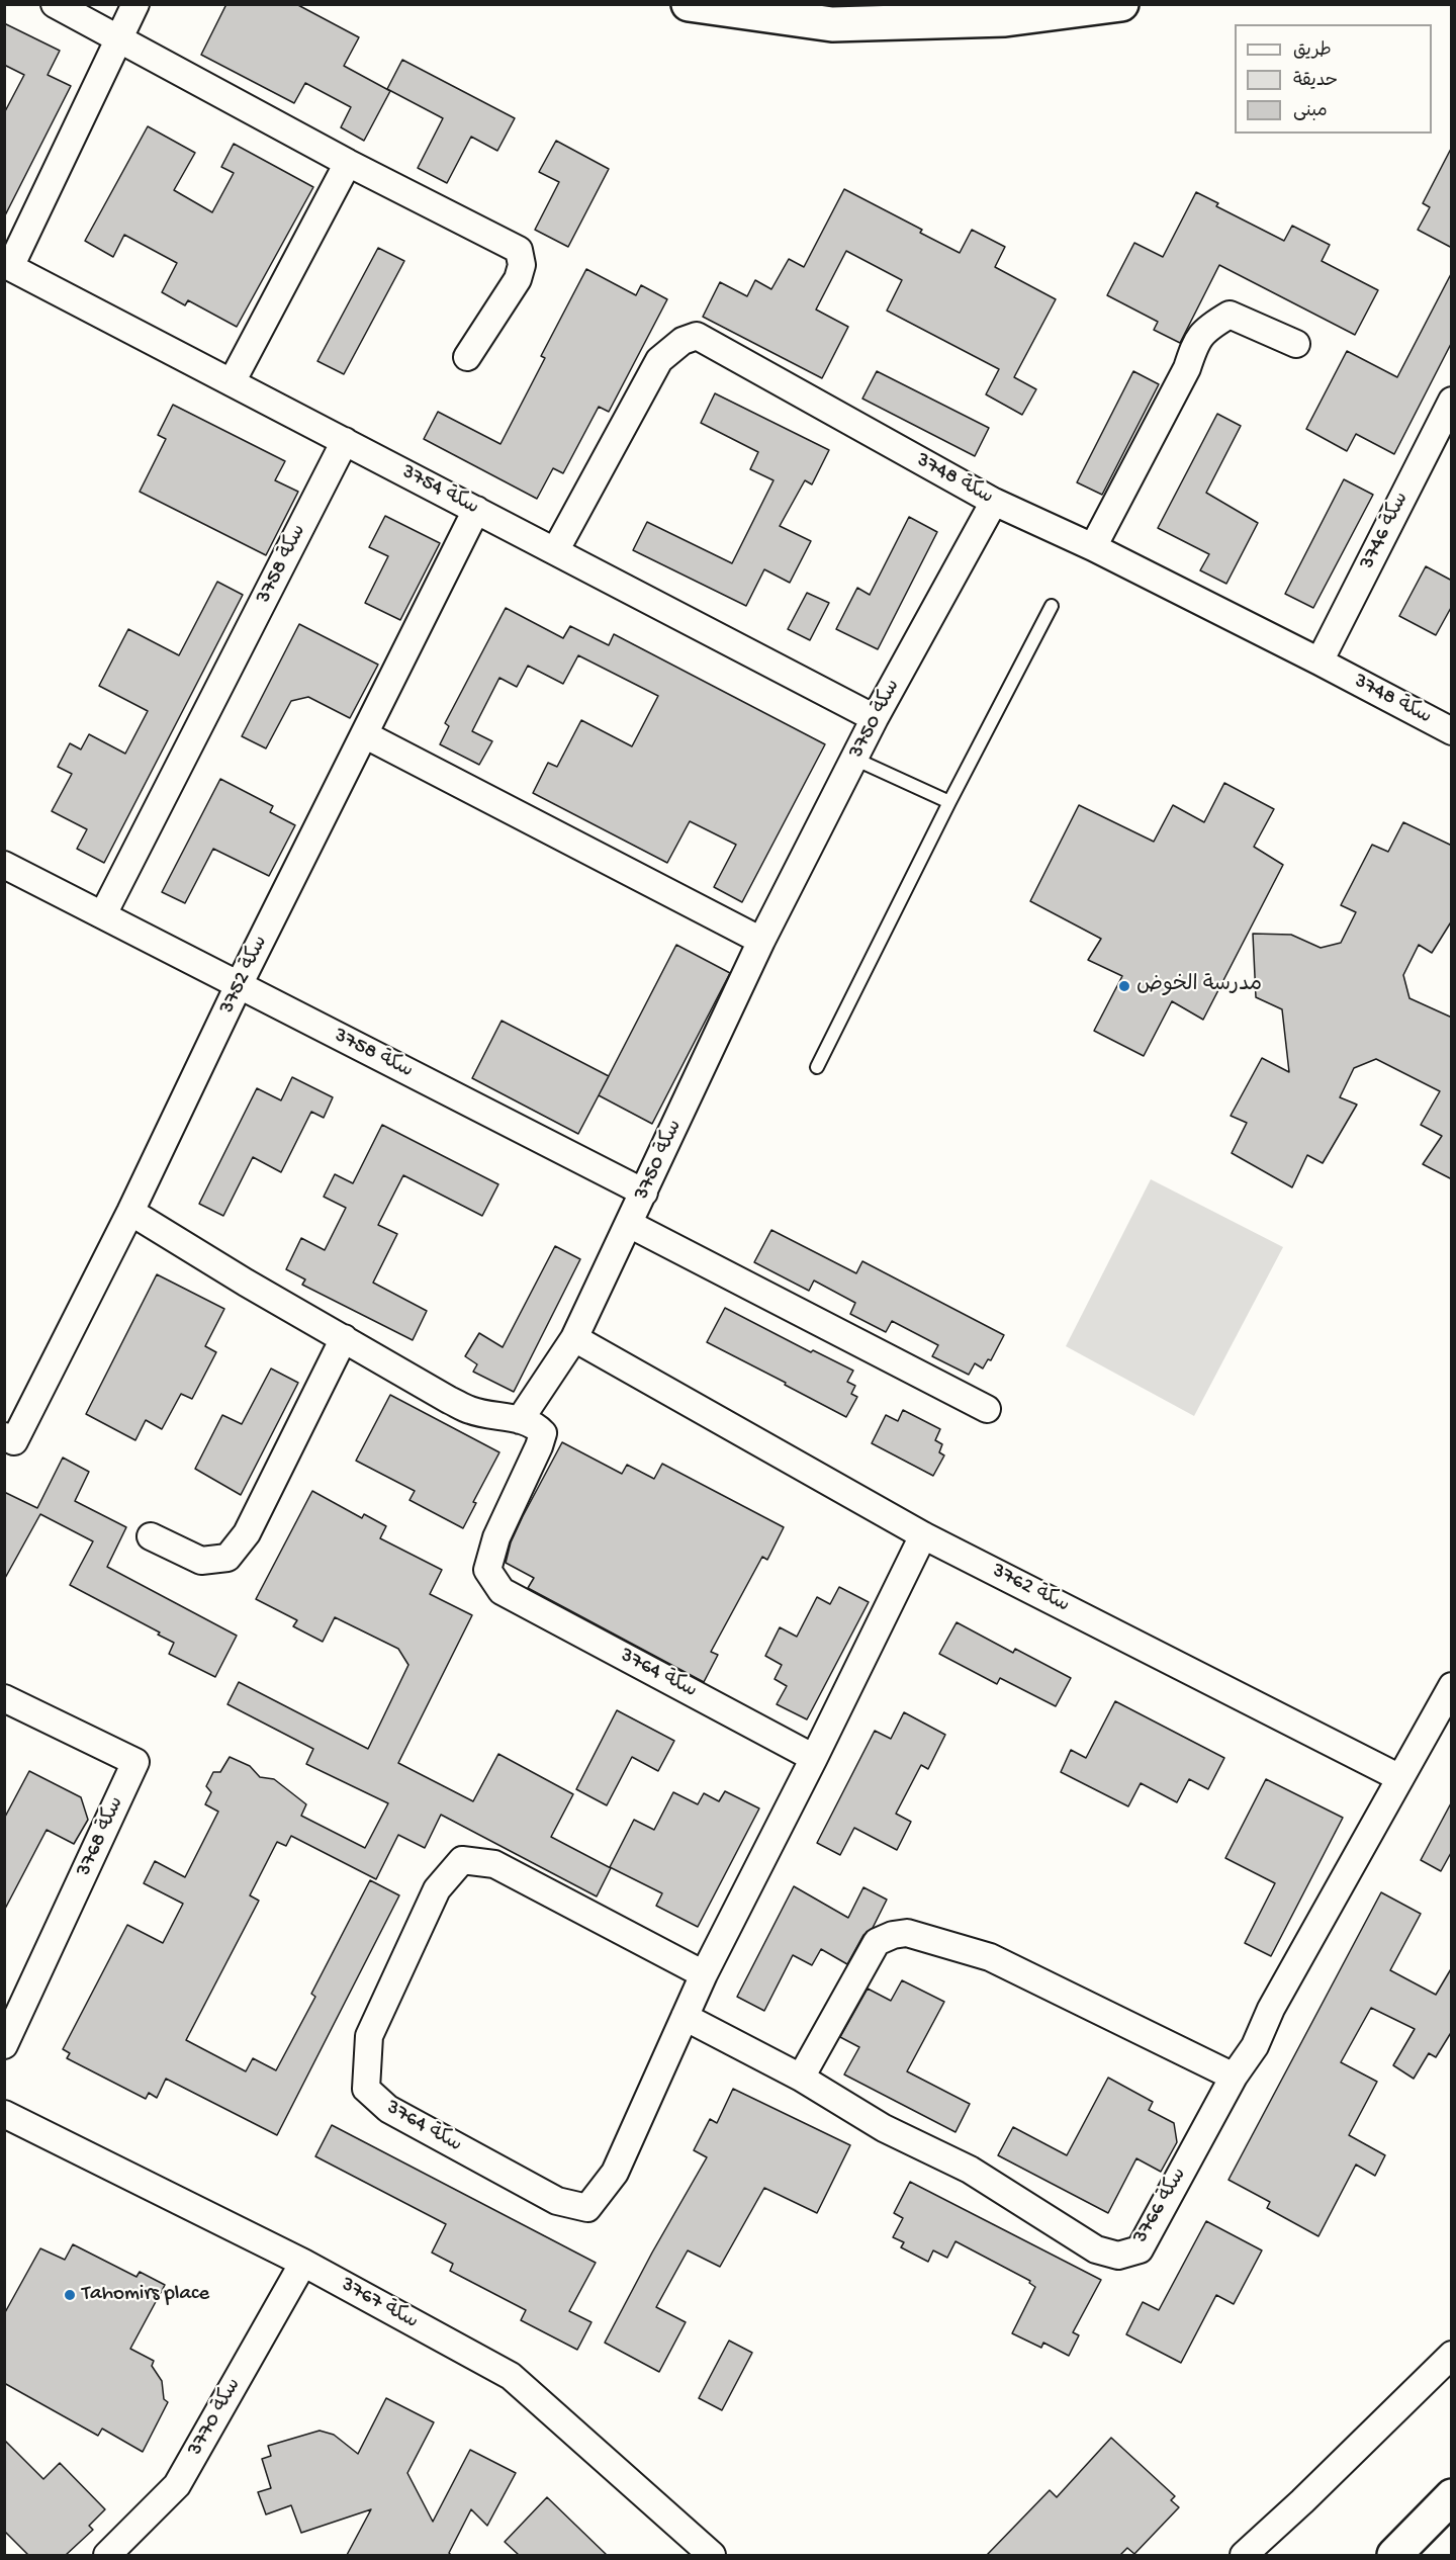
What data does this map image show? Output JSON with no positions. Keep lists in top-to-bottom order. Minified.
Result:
{"streets":{"street":["سكة 3748","سكة 3754","سكة 3746","سكة 3758","سكة 3750","سكة 3752","سكة 3762","سكة 3764","سكة 3768","سكة 3766","سكة 3767","سكة 3770"]},"crossings":[["سكة 3748","سكة 3754"],["سكة 3748","سكة 3746"],["سكة 3748","سكة 3750"],["سكة 3754","سكة 3758"],["سكة 3754","سكة 3750"],["سكة 3754","سكة 3752"],["سكة 3758","سكة 3750"],["سكة 3758","سكة 3752"],["سكة 3750","سكة 3762"],["سكة 3750","سكة 3764"],["سكة 3762","سكة 3764"],["سكة 3762","سكة 3766"],["سكة 3764","سكة 3766"],["سكة 3767","سكة 3770"]],"places":["مدرسة الخوض","Tahomirs place"],"legend":["طريق","حديقة","مبنى"]}
